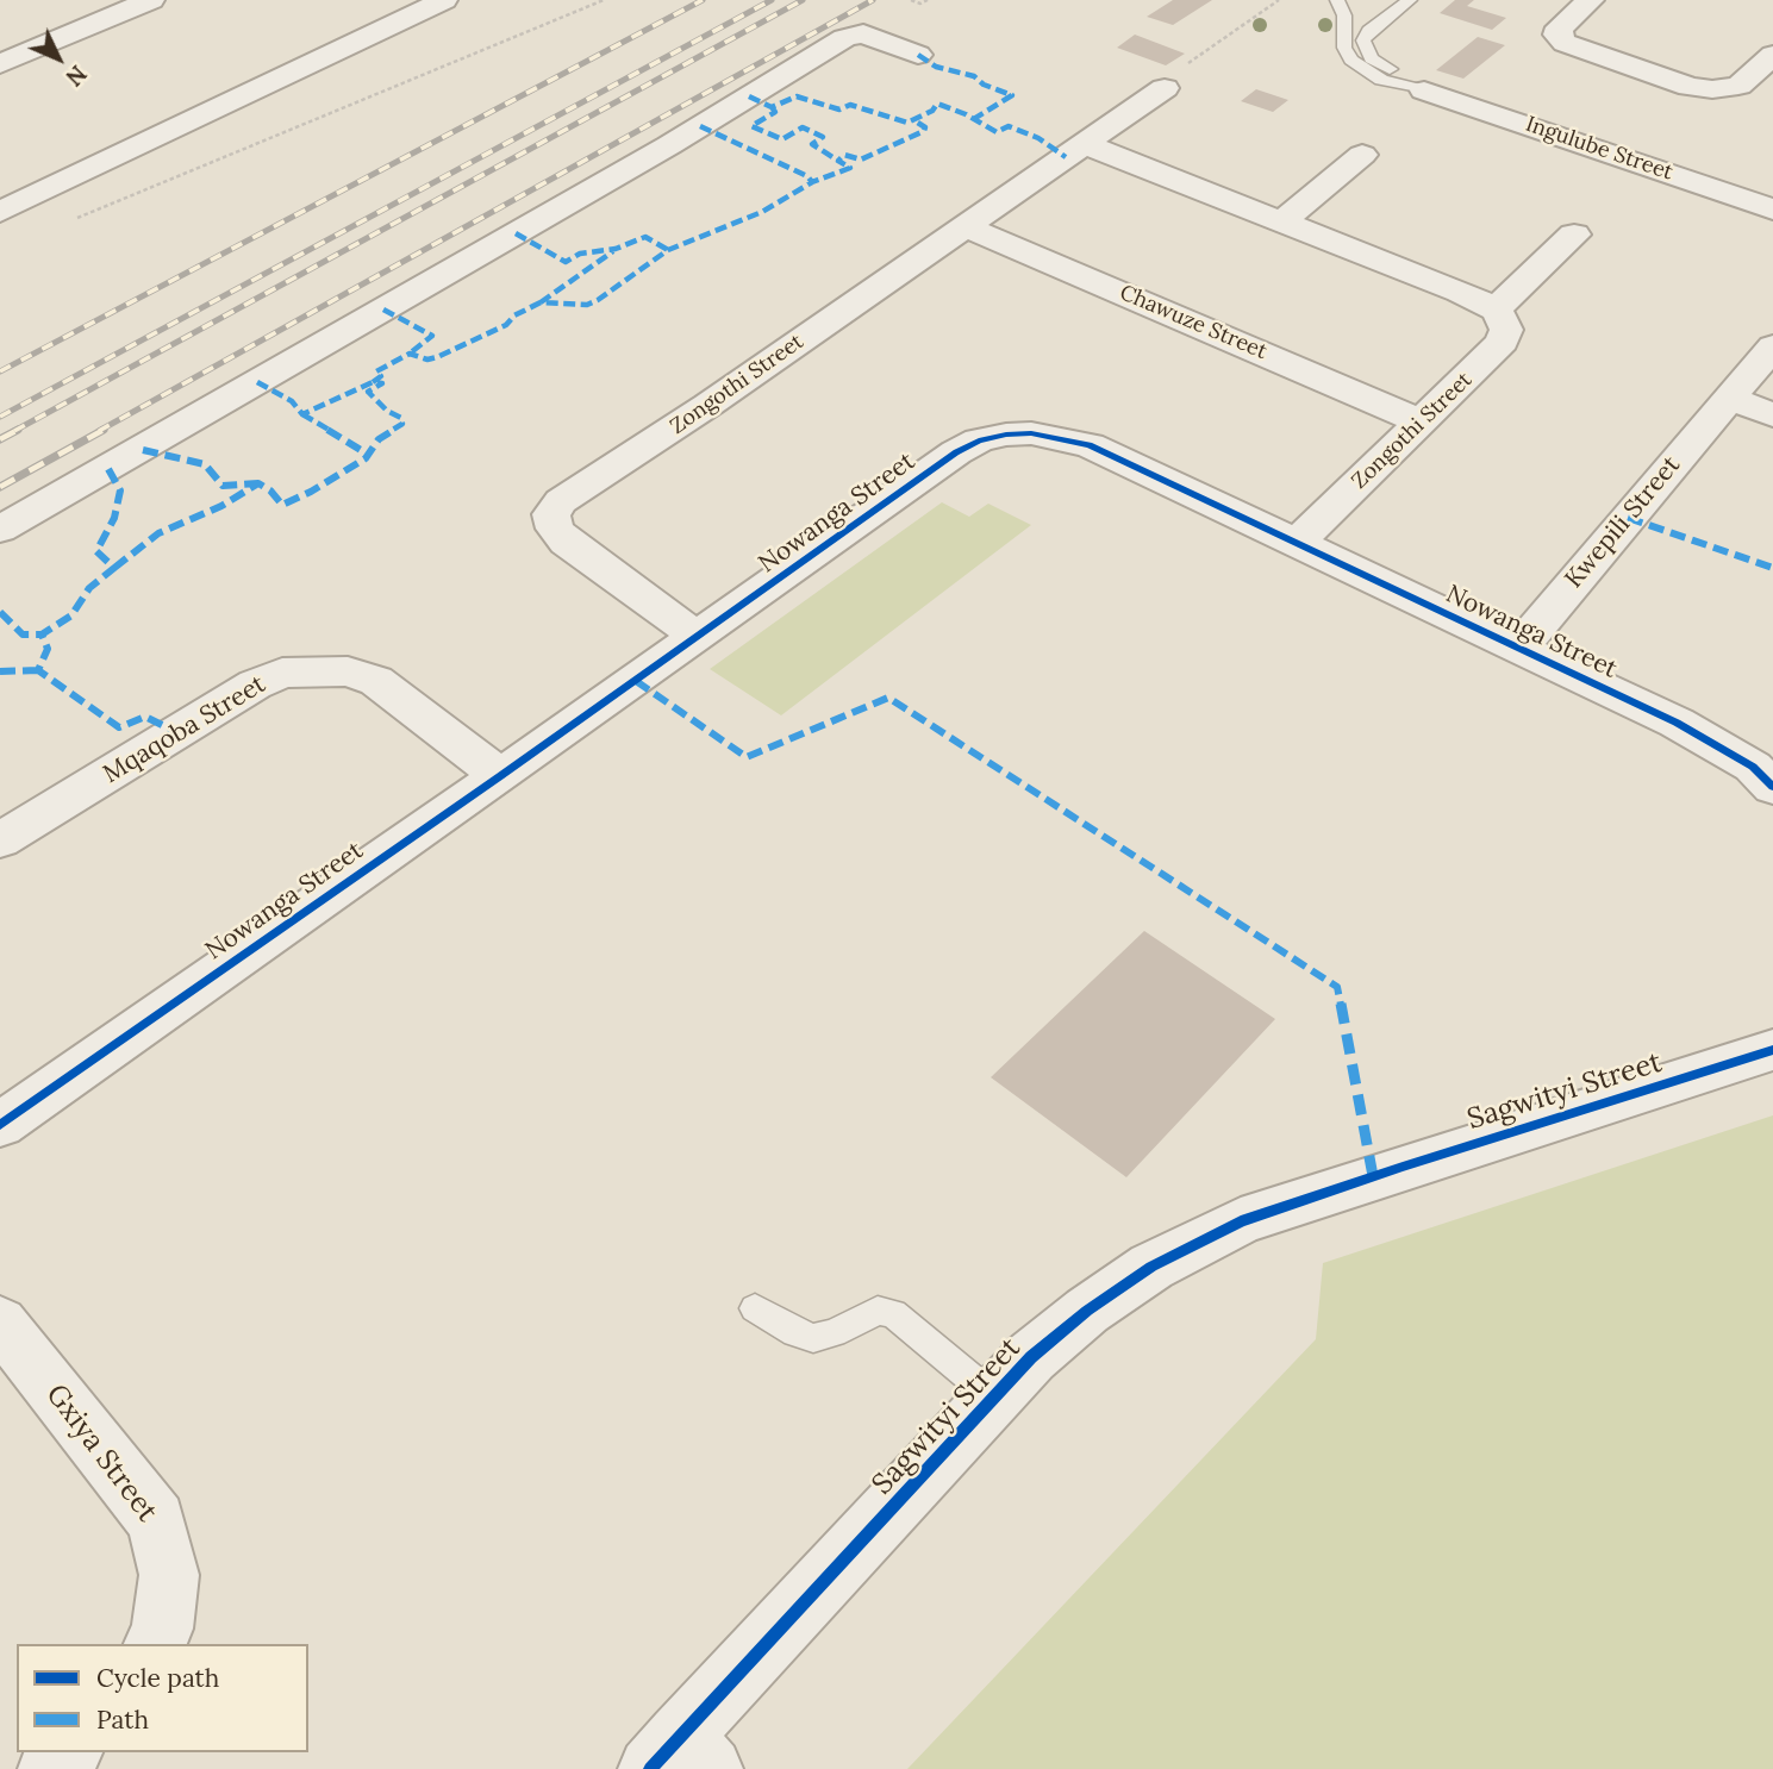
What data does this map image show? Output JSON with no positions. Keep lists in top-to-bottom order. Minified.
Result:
{"streets":{"street":["Ingulube Street","Chawuze Street","Zongothi Street","Nowanga Street","Kwepili Street","Mqaqoba Street","Sagwityi Street","Gxiya Street"]},"crossings":[["Chawuze Street","Zongothi Street"],["Zongothi Street","Nowanga Street"],["Nowanga Street","Kwepili Street"],["Nowanga Street","Mqaqoba Street"]],"legend":["Cycle path","Path"],"north":"bottom right"}
